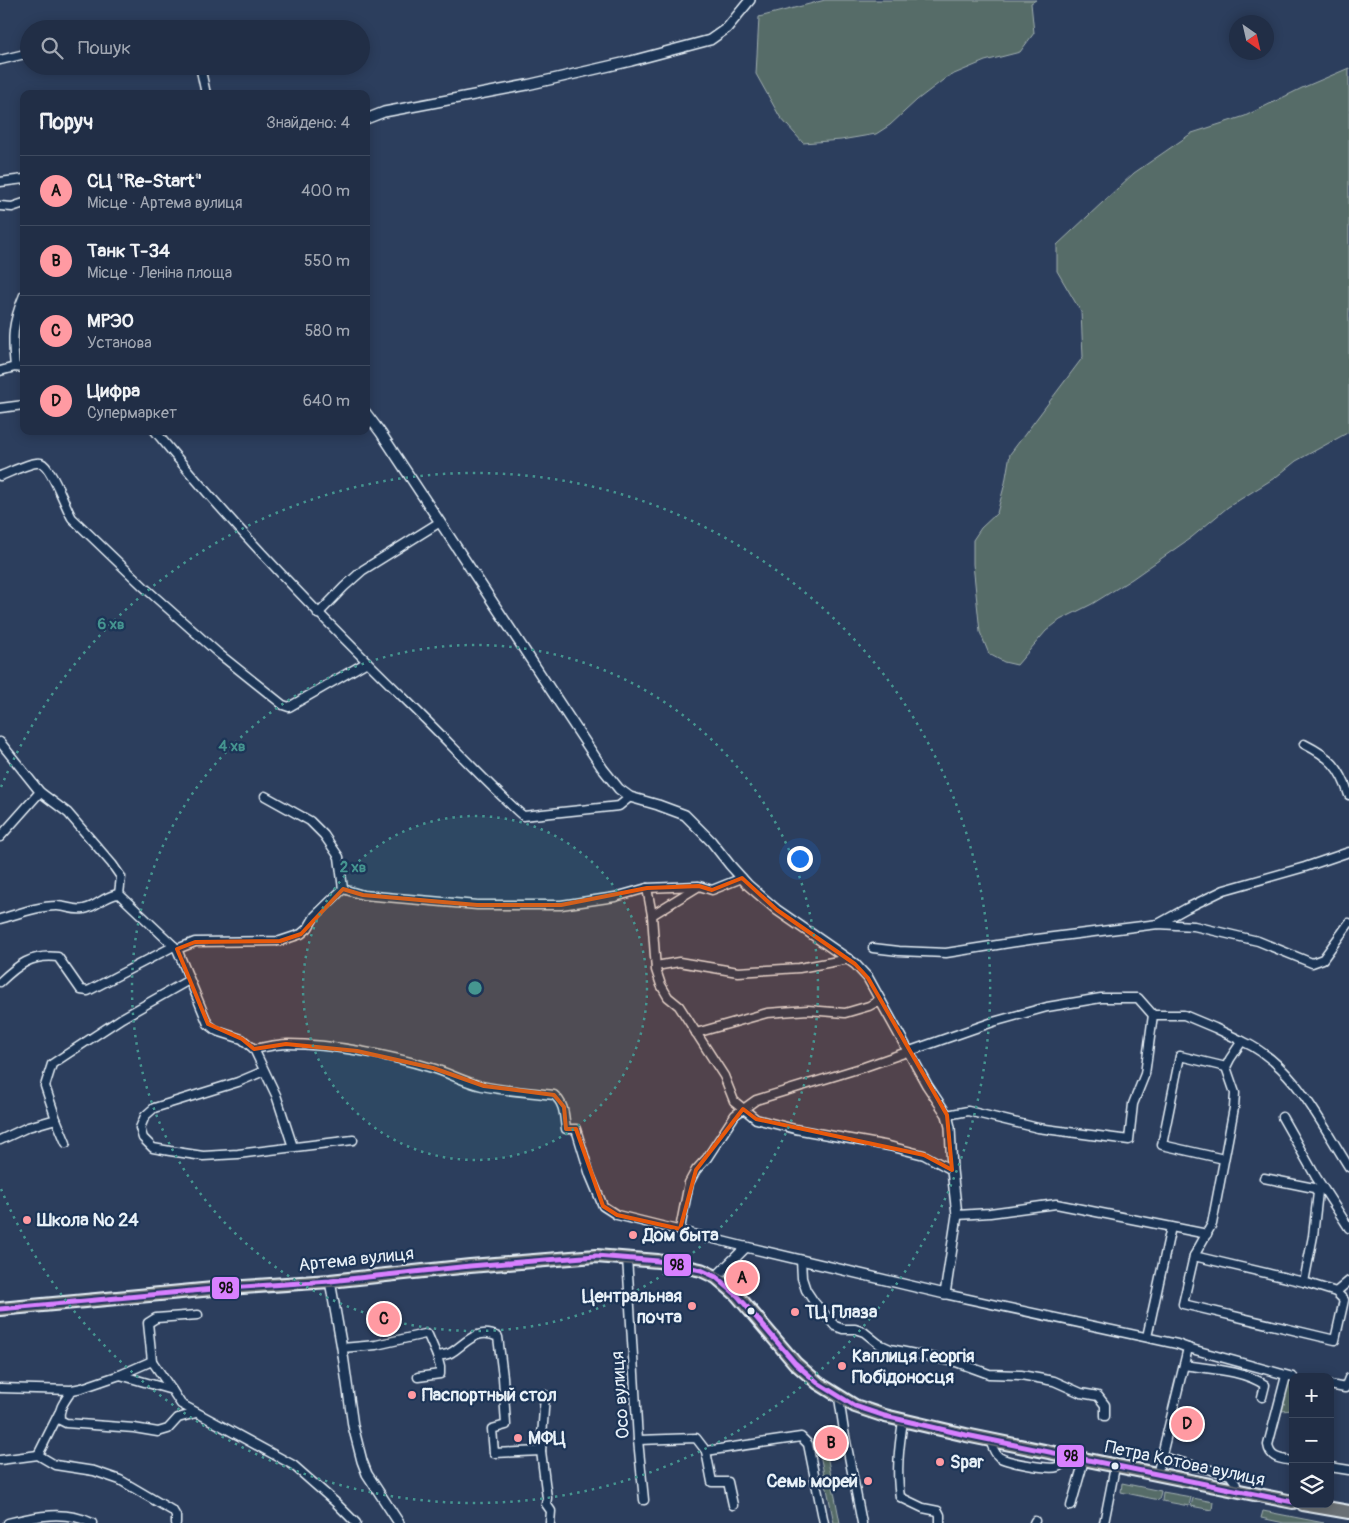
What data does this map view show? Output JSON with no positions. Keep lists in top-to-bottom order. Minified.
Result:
{"streets":{"highway":["Артема вулиця","Петра Котова вулиця"],"street":["Осо вулиця"]},"crossings":[["Артема вулиця","Осо вулиця"],["Артема вулиця","Петра Котова вулиця"]],"places":["Школа № 24","Дом быта","Центральная почта","ТЦ Плаза","Каплиця Георгія Побідоносця","Паспортный стол","МФЦ","Spar","Семь морей"],"lines":["transit line 98"],"north":"bottom right","page":{"search":"Пошук","heading":["Поруч","Знайдено: 4"],"list":[{"mark":"A","name":"СЦ \"Re-Start\"","note":"Місце · Артема вулиця","value":"400 m"},{"mark":"B","name":"Танк Т-34","note":"Місце · Леніна площа","value":"550 m"},{"mark":"C","name":"МРЭО","note":"Установа","value":"580 m"},{"mark":"D","name":"Цифра","note":"Супермаркет","value":"640 m"}],"pins":["A","C","D","B"],"map_buttons":["+","−"]},"rings":["6 хв","4 хв","2 хв"]}
